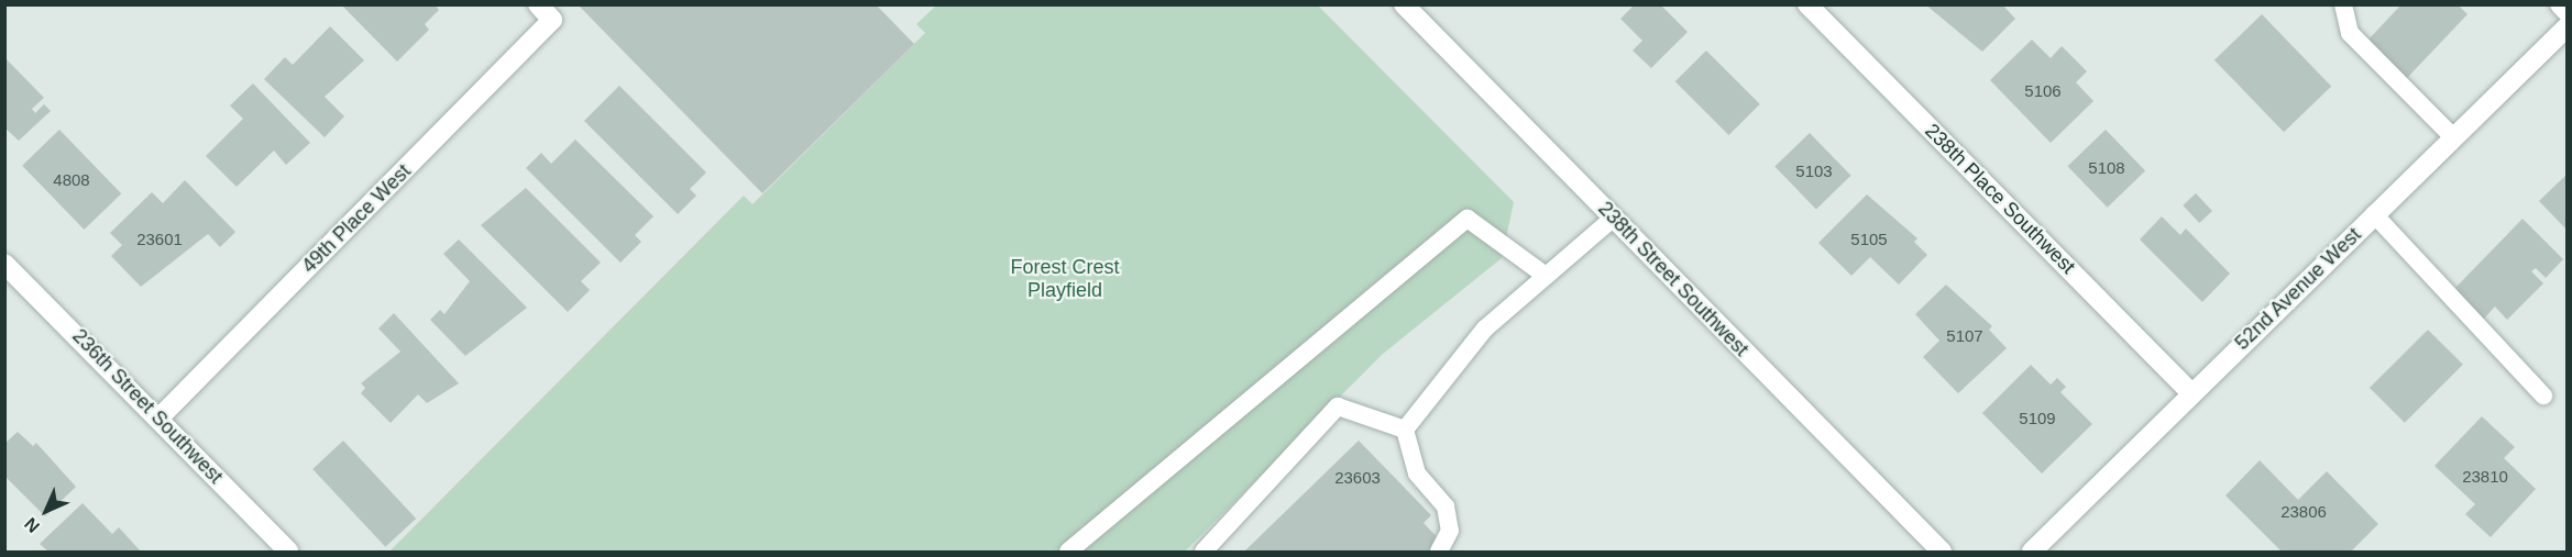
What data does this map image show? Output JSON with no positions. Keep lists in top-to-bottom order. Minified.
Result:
{"streets":{"street":["238th Place Southwest","49th Place West","238th Street Southwest","52nd Avenue West","236th Street Southwest"]},"crossings":[["238th Place Southwest","52nd Avenue West"],["49th Place West","236th Street Southwest"]],"parks":["Forest Crest Playfield"],"house_numbers":["5106","5108","5103","4808","23601","5105","5107","5109","23810","23603","23806"],"north":"bottom left"}
